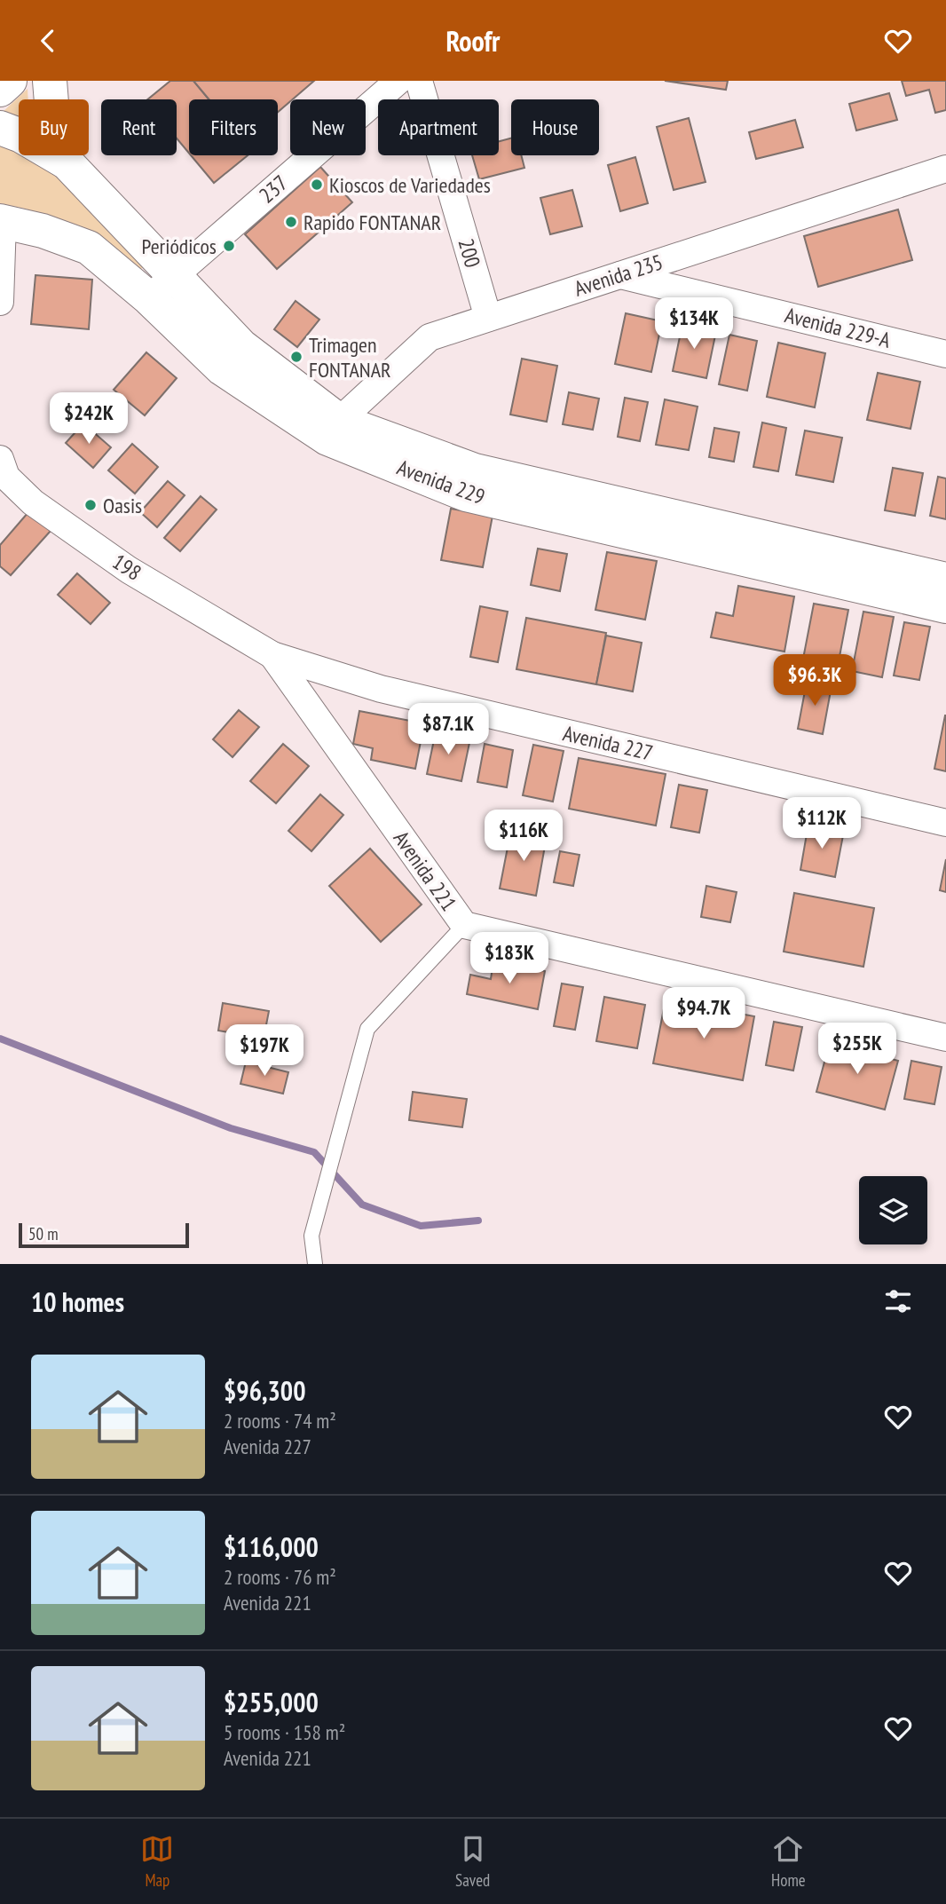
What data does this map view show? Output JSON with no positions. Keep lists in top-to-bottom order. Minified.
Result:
{"streets":{"street":["237","200","Avenida 235","Avenida 229-A","Avenida 229","198","Avenida 227","Avenida 221"]},"crossings":[["237","Avenida 229"],["200","Avenida 235"],["Avenida 235","Avenida 229-A"],["Avenida 235","Avenida 229"],["198","Avenida 227"],["198","Avenida 221"],["Avenida 227","Avenida 221"]],"places":["Kioscos de Variedades","Rapido FONTANAR","Periódicos","Trimagen FONTANAR","Oasis"],"scale_bar":"50 m","page":{"header":"Roofr","chip":["Buy","Rent","Filters","New","Apartment","House"],"price":["$134K","$242K","$96.3K","$87.1K","$112K","$116K","$183K","$94.7K","$255K","$197K"],"scale":"50 m","heading":"10 homes","list":[{"name":"$96,300","note":"2 rooms · 74 m² · Avenida 227"},{"name":"$116,000","note":"2 rooms · 76 m² · Avenida 221"},{"name":"$255,000","note":"5 rooms · 158 m² · Avenida 221"}],"tabs":["Map","Saved","Home"]}}
